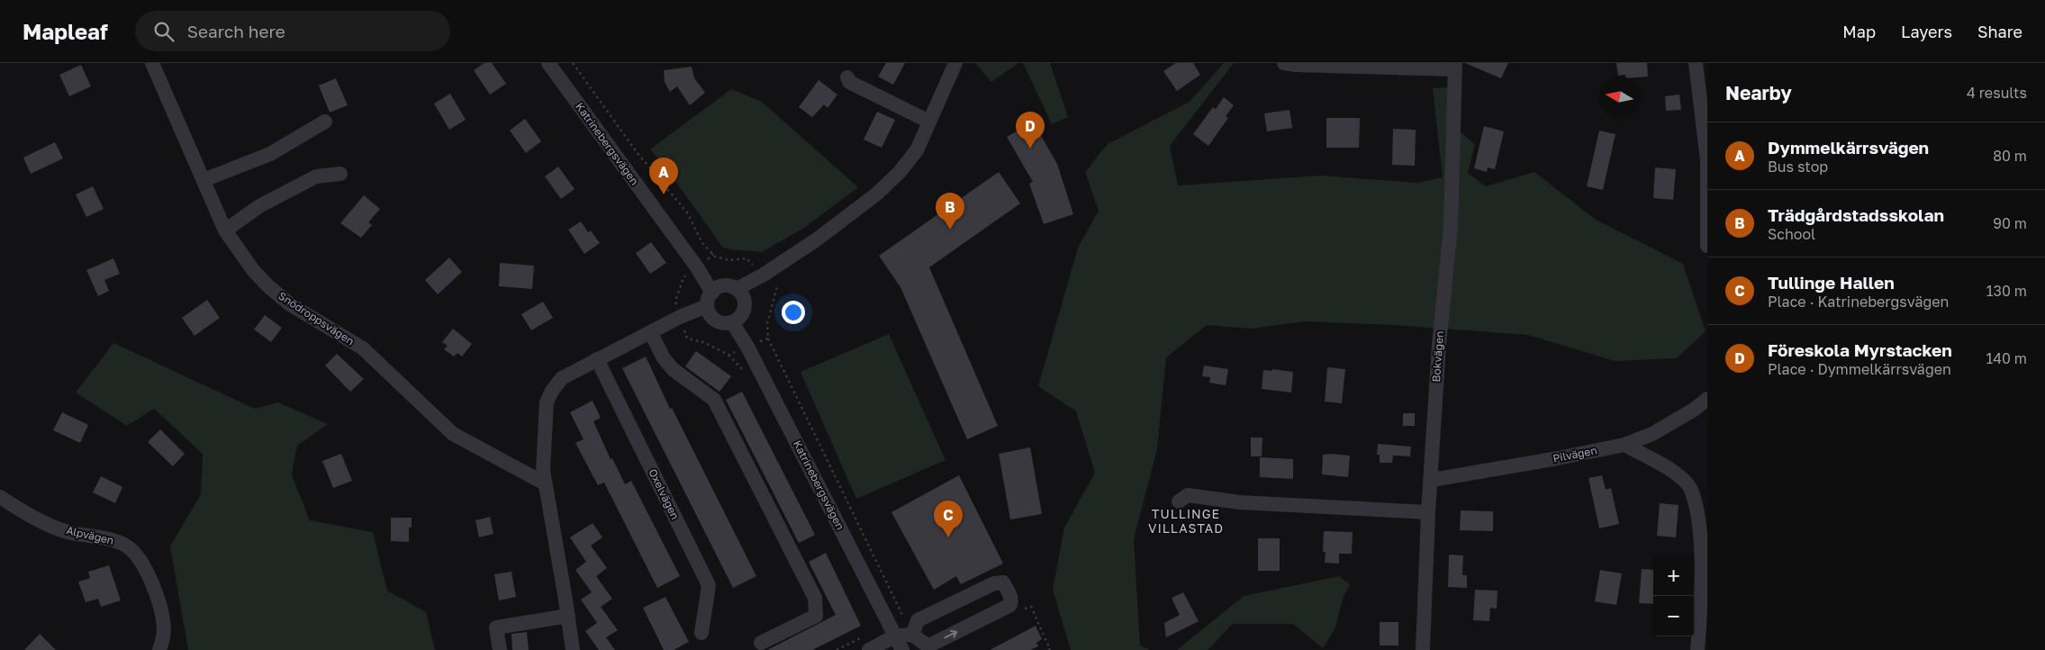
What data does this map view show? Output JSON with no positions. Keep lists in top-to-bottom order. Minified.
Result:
{"streets":{"street":["Katrinebergsvägen","Snödroppsvägen","Bokvägen","Pilvägen","Oxelvägen","Alpvägen"]},"crossings":[["Bokvägen","Pilvägen"]],"districts":["TULLINGE VILLASTAD"],"north":"left","page":{"header":"Mapleaf","search":"Search here","nav":["Map","Layers","Share"],"heading":["Nearby","4 results"],"pins":["D","A","B","C"],"list":[{"mark":"A","name":"Dymmelkärrsvägen","note":"Bus stop","value":"80 m"},{"mark":"B","name":"Trädgårdstadsskolan","note":"School","value":"90 m"},{"mark":"C","name":"Tullinge Hallen","note":"Place · Katrinebergsvägen","value":"130 m"},{"mark":"D","name":"Föreskola Myrstacken","note":"Place · Dymmelkärrsvägen","value":"140 m"}],"map_buttons":["+","−"]}}
